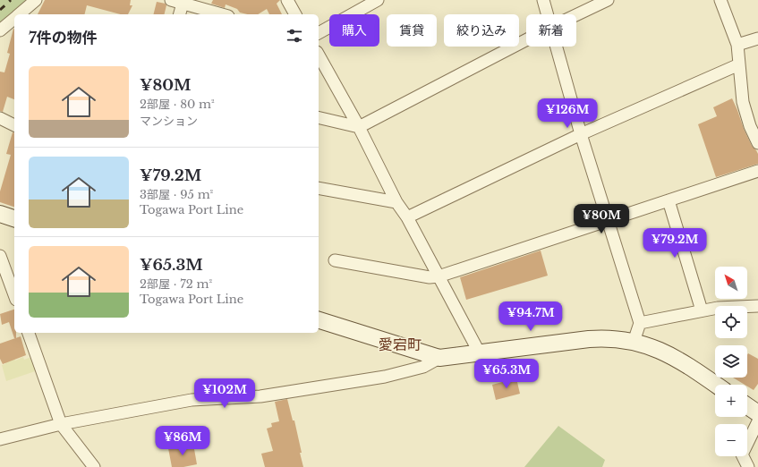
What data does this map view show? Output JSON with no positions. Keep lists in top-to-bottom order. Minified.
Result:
{"districts":["愛宕町"],"north":"top left","page":{"chip":["購入","賃貸","絞り込み","新着"],"heading":"7件の物件","list":[{"name":"¥80M","note":"2部屋 · 80 m² · マンション"},{"name":"¥79.2M","note":"3部屋 · 95 m² · Togawa Port Line"},{"name":"¥65.3M","note":"2部屋 · 72 m² · Togawa Port Line"}],"price":["¥126M","¥80M","¥79.2M","¥94.7M","¥65.3M","¥102M","¥86M"],"map_buttons":["+","−"]}}
